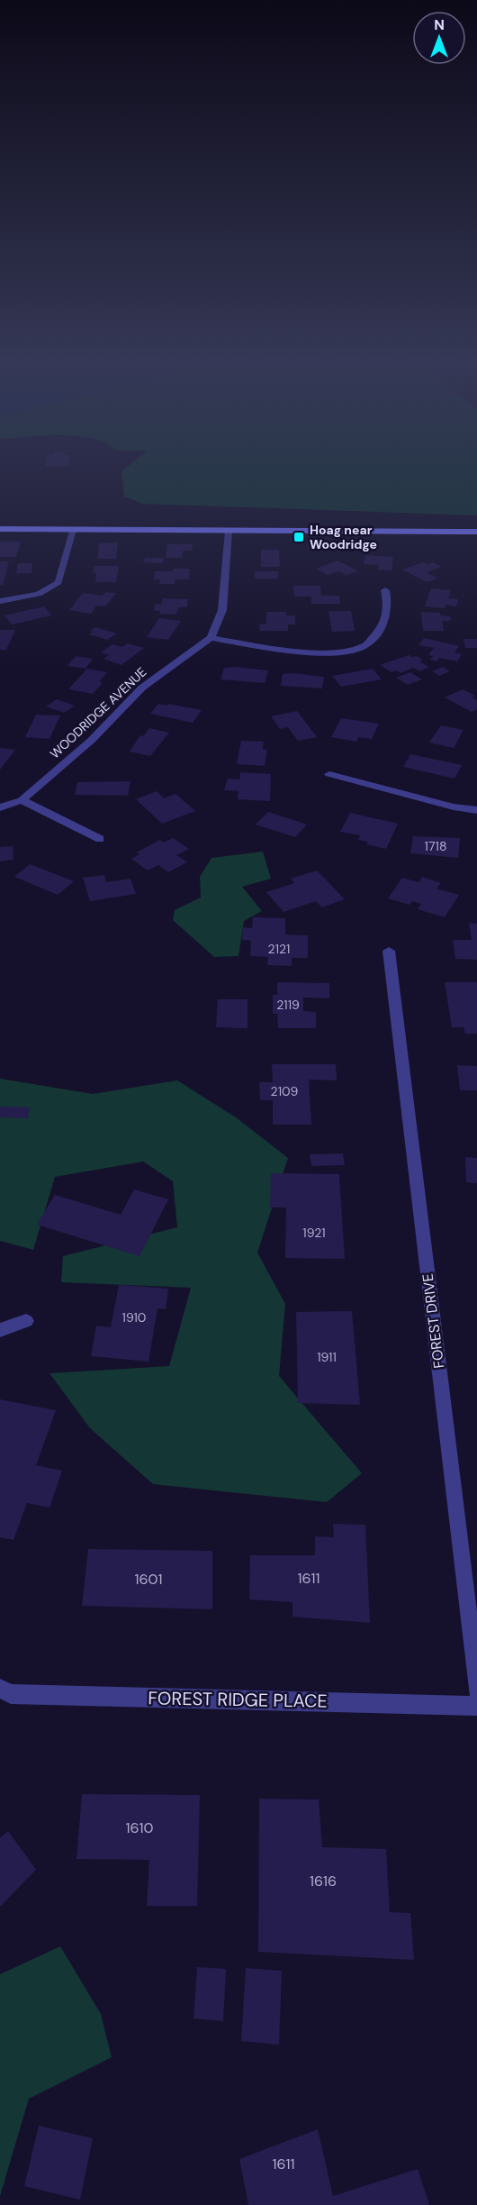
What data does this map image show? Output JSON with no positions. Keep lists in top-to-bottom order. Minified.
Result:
{"streets":{"street":["WOODRIDGE AVENUE","FOREST DRIVE","FOREST RIDGE PLACE"]},"places":{"transit":["Hoag near Woodridge"]},"house_numbers":["1718","2121","2119","2109","1921","1910","1911","1611","1601","1610","1616","1611"],"north":"top"}
